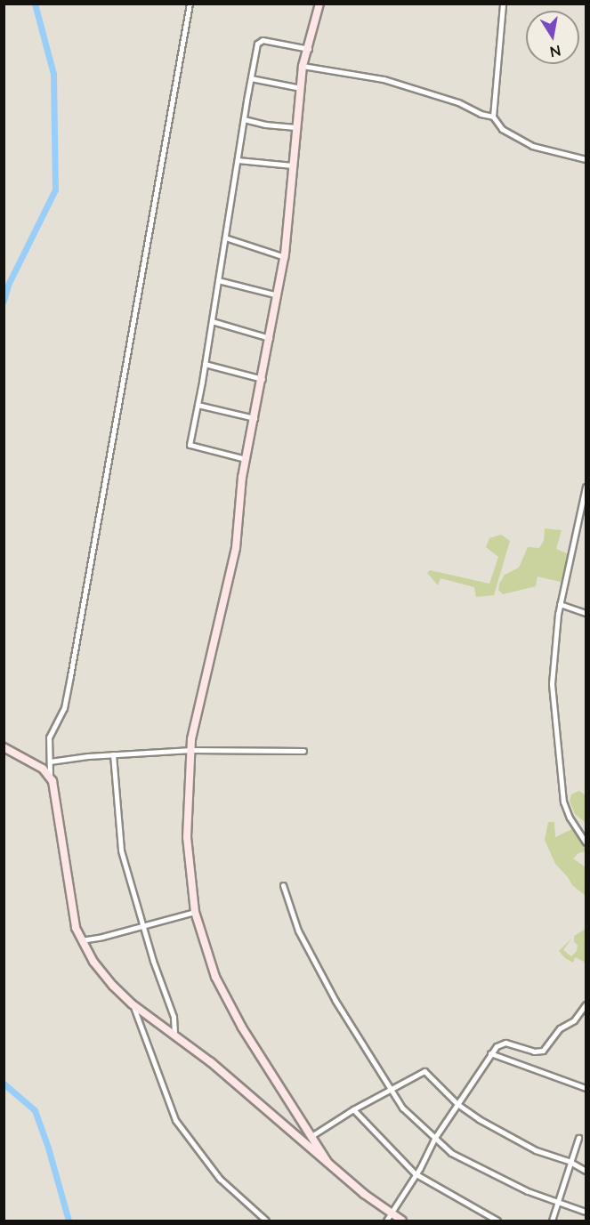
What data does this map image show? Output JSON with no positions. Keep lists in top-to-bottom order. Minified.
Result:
{"north":"bottom"}
